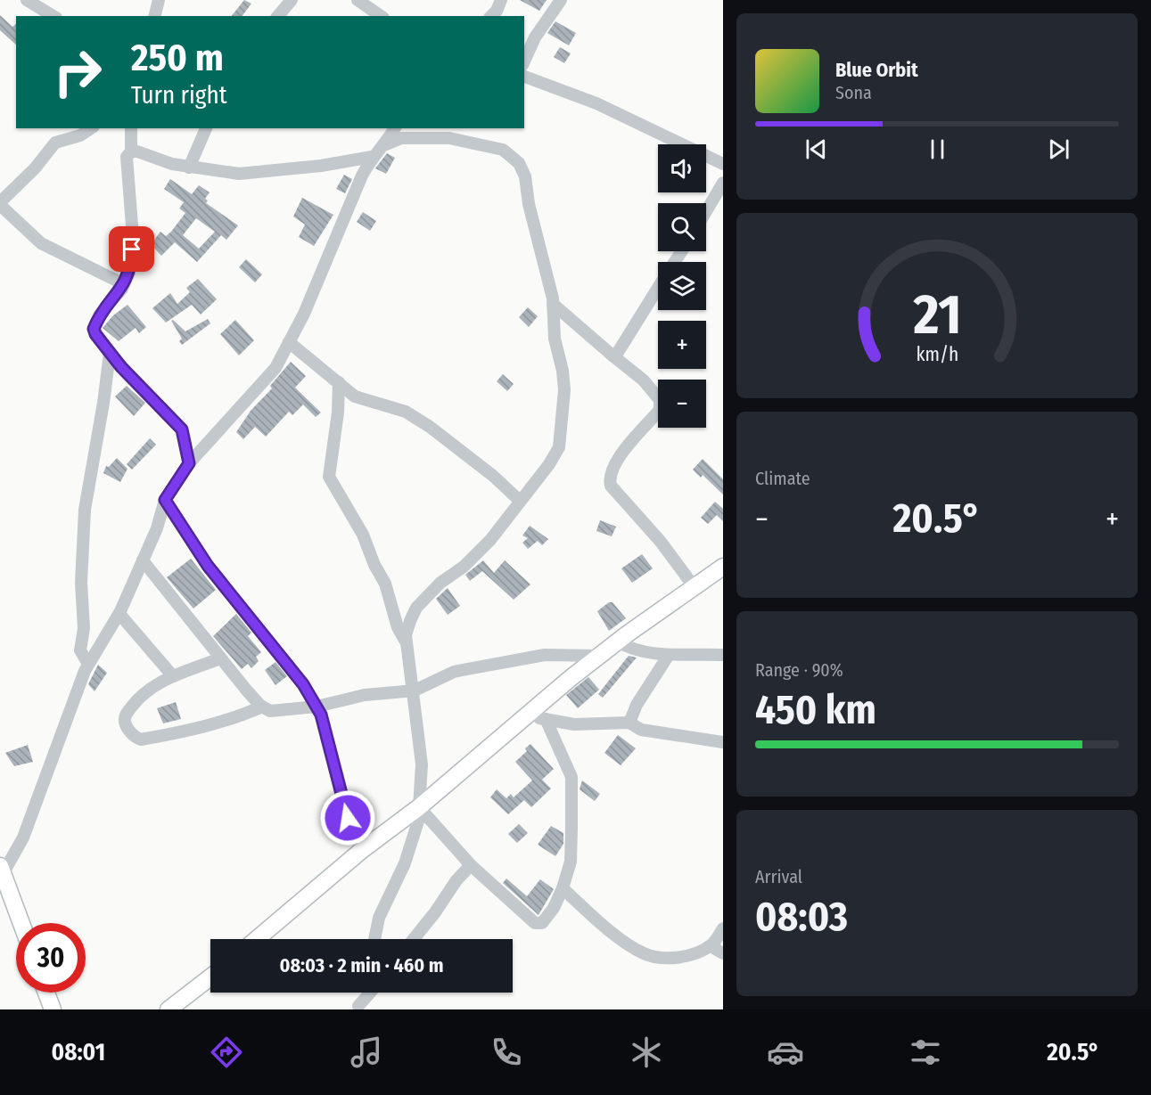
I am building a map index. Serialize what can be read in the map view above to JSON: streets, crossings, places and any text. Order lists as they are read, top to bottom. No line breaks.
{"page":{"turn":["250 m","Turn right"],"song":["Blue Orbit","Sona"],"map_buttons":["+","−"],"tile":["Climate",["Range · 90%","450 km"],["Arrival","08:03"]],"heat":["−","20.5°","+"],"limit":"30","trip":"08:03 · 2 min · 460 m","tabs":["08:01","20.5°"],"gauge":["21","km/h"]}}
